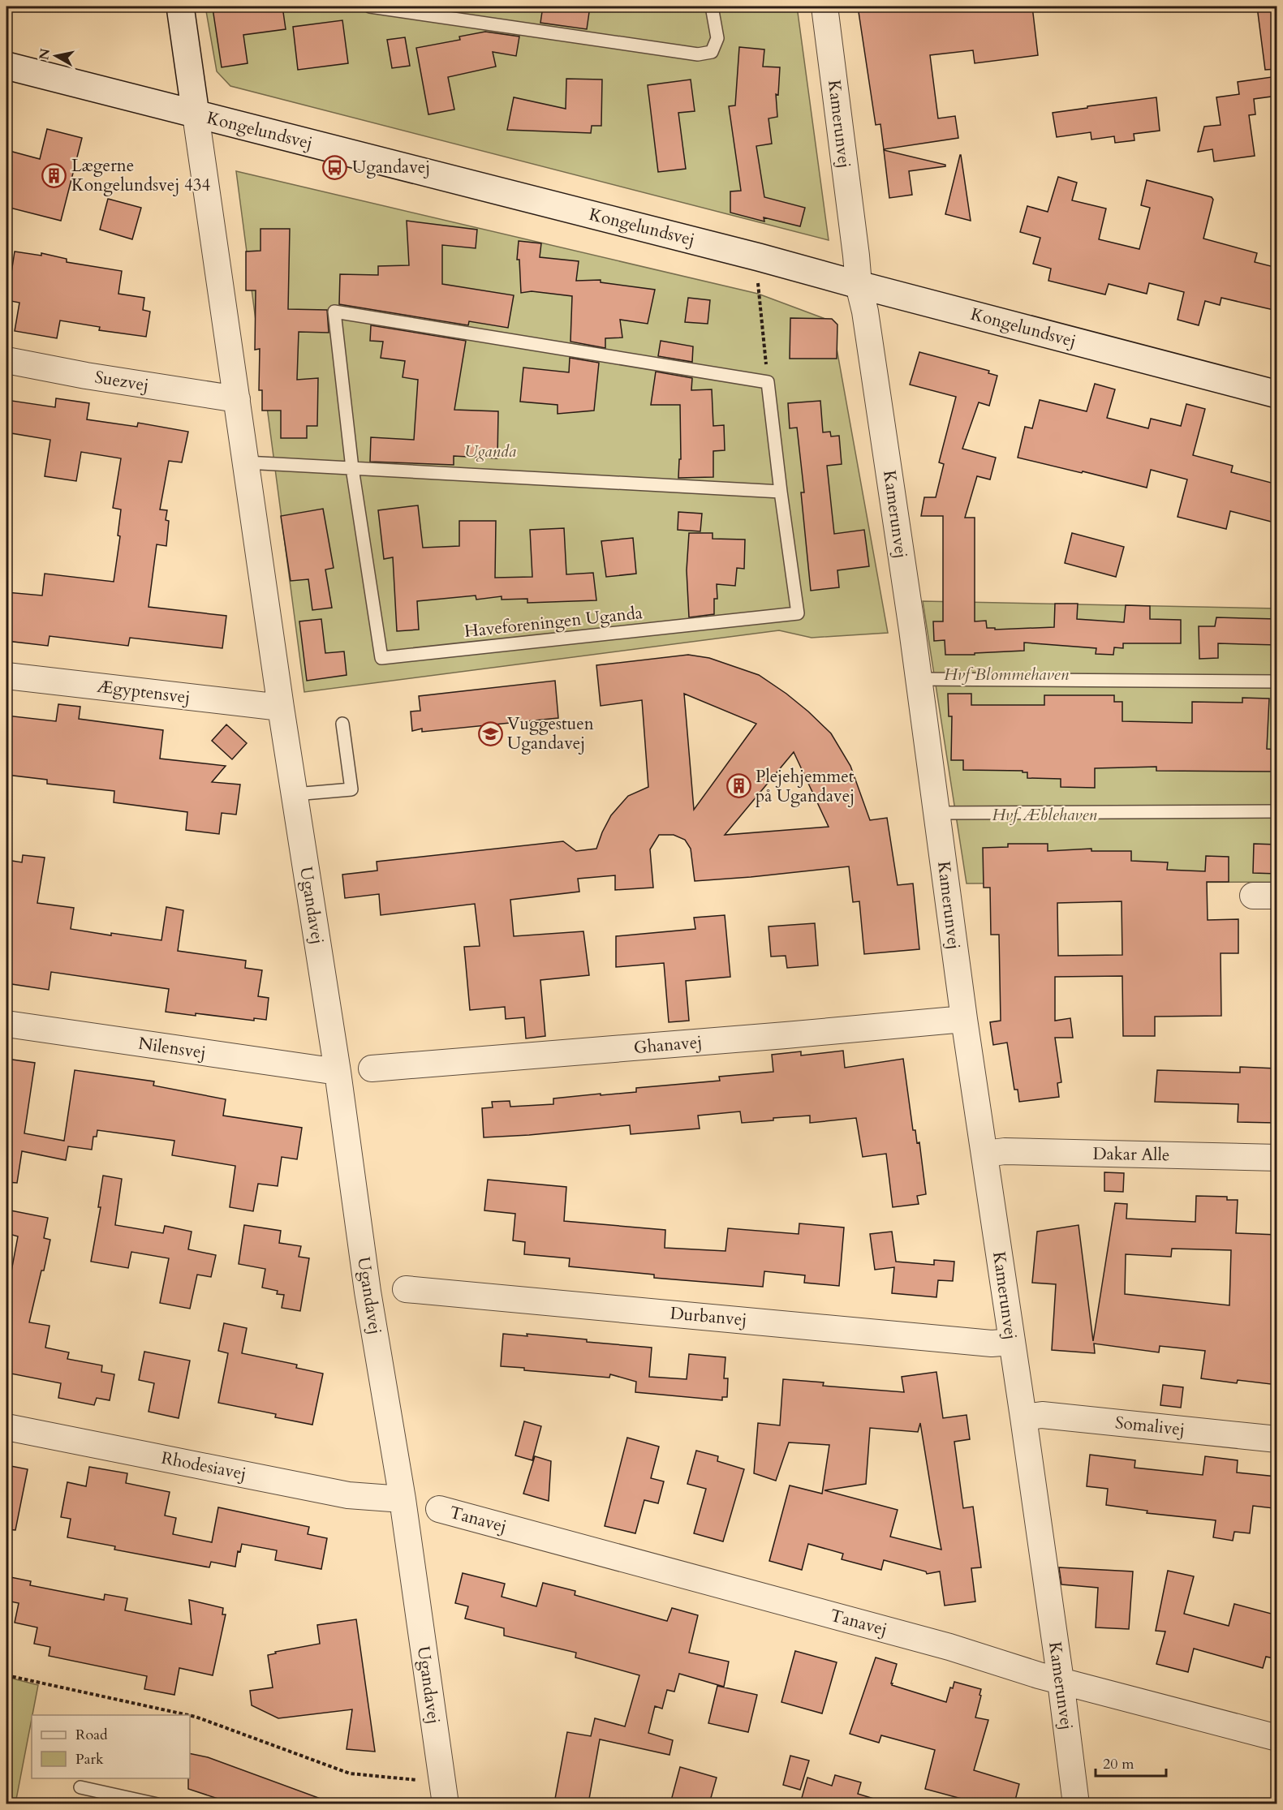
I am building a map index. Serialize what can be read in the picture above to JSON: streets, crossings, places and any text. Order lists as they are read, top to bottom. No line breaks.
{"streets":{"street":["Kamerunvej","Kongelundsvej","Suezvej","Ægyptensvej","Ugandavej","Ghanavej","Nilensvej","Dakar Alle","Durbanvej","Somalivej","Rhodesiavej","Tanavej"],"lane":["Haveforeningen Uganda"]},"crossings":[["Kamerunvej","Kongelundsvej"],["Kamerunvej","Ghanavej"],["Kamerunvej","Dakar Alle"],["Kamerunvej","Durbanvej"],["Kamerunvej","Somalivej"],["Kamerunvej","Tanavej"],["Kongelundsvej","Ugandavej"],["Suezvej","Ugandavej"],["Ægyptensvej","Ugandavej"],["Ugandavej","Nilensvej"],["Ugandavej","Rhodesiavej"]],"parks":["Uganda","Hvf Blommehaven","Hvf Æblehaven"],"places":{"bus stop":["Ugandavej"],"building":["Lægerne Kongelundsvej 434","Plejehjemmet på Ugandavej"],"school or university":["Vuggestuen Ugandavej"]},"legend":["Road","Park"],"scale_bar":"20 m","north":"left"}
